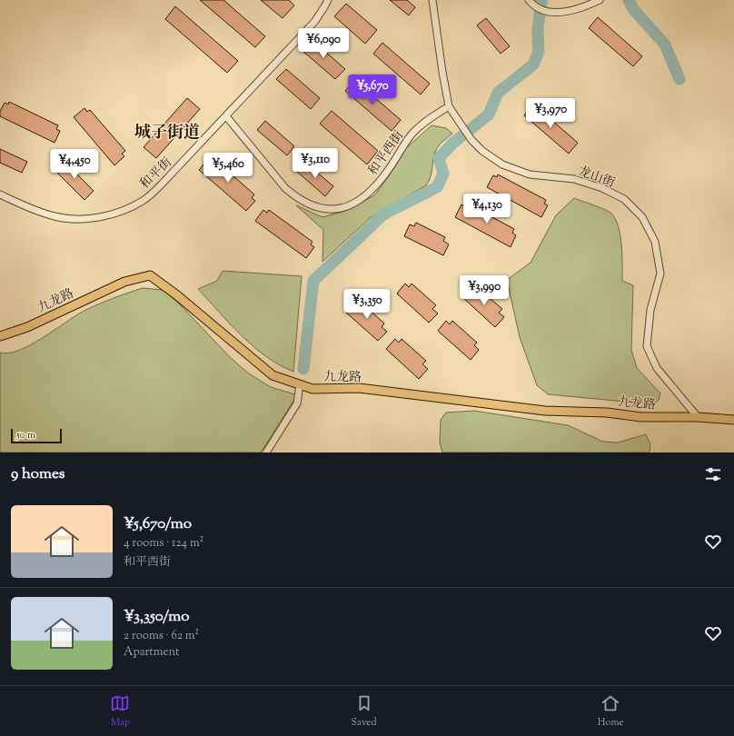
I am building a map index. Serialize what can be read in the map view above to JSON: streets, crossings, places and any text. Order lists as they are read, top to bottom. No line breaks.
{"streets":{"main road":["九龙路"],"street":["和平西街","和平街","龙山街"]},"crossings":[["和平西街","和平街"],["和平西街","龙山街"],["龙山街","九龙路"]],"districts":["城子街道"],"scale_bar":"50 m","page":{"price":["¥6,090","¥5,670","¥3,970","¥3,110","¥4,450","¥5,460","¥4,130","¥3,990","¥3,350"],"scale":"50 m","heading":"9 homes","list":[{"name":"¥5,670/mo","note":"4 rooms · 124 m² · 和平西街"},{"name":"¥3,350/mo","note":"2 rooms · 62 m² · Apartment"}],"tabs":["Map","Saved","Home"]}}
